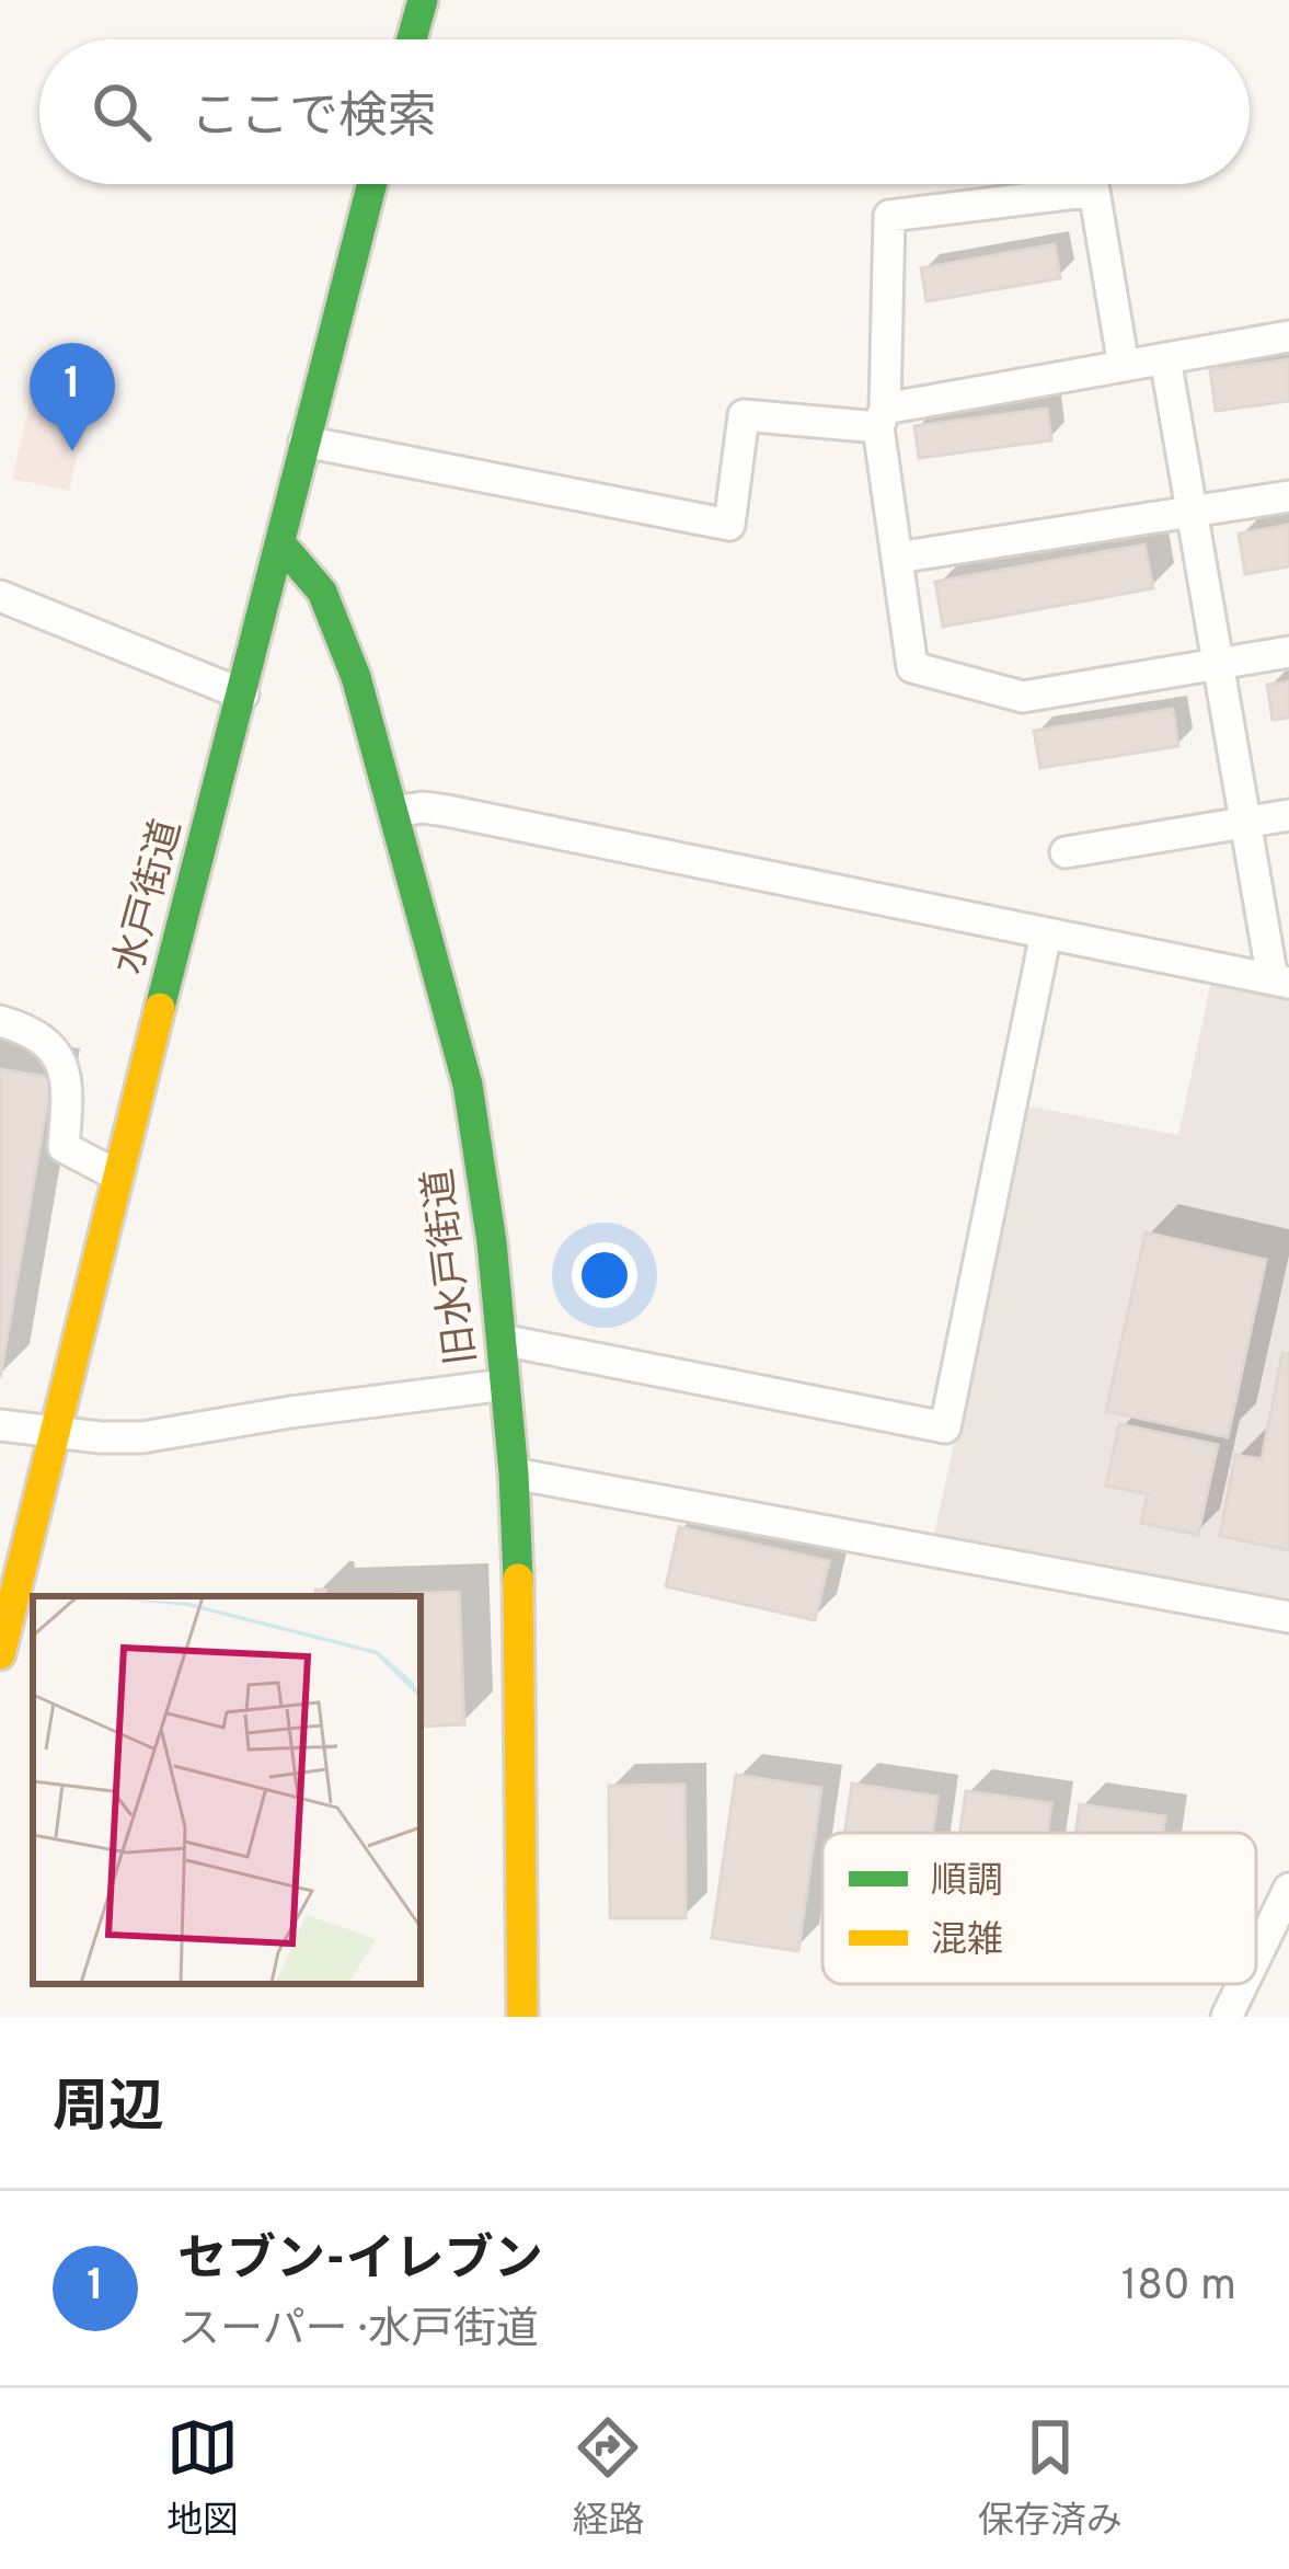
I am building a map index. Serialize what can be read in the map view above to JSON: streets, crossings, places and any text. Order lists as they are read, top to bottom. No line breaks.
{"streets":{"main road":["水戸街道","旧水戸街道"]},"crossings":[["水戸街道","旧水戸街道"]],"legend":["順調","混雑"],"page":{"search":"ここで検索","pins":"1","heading":"周辺","list":[{"mark":"1","name":"セブン-イレブン","note":"スーパー · 水戸街道","value":"180 m"}],"nav":["地図","経路","保存済み"]}}
